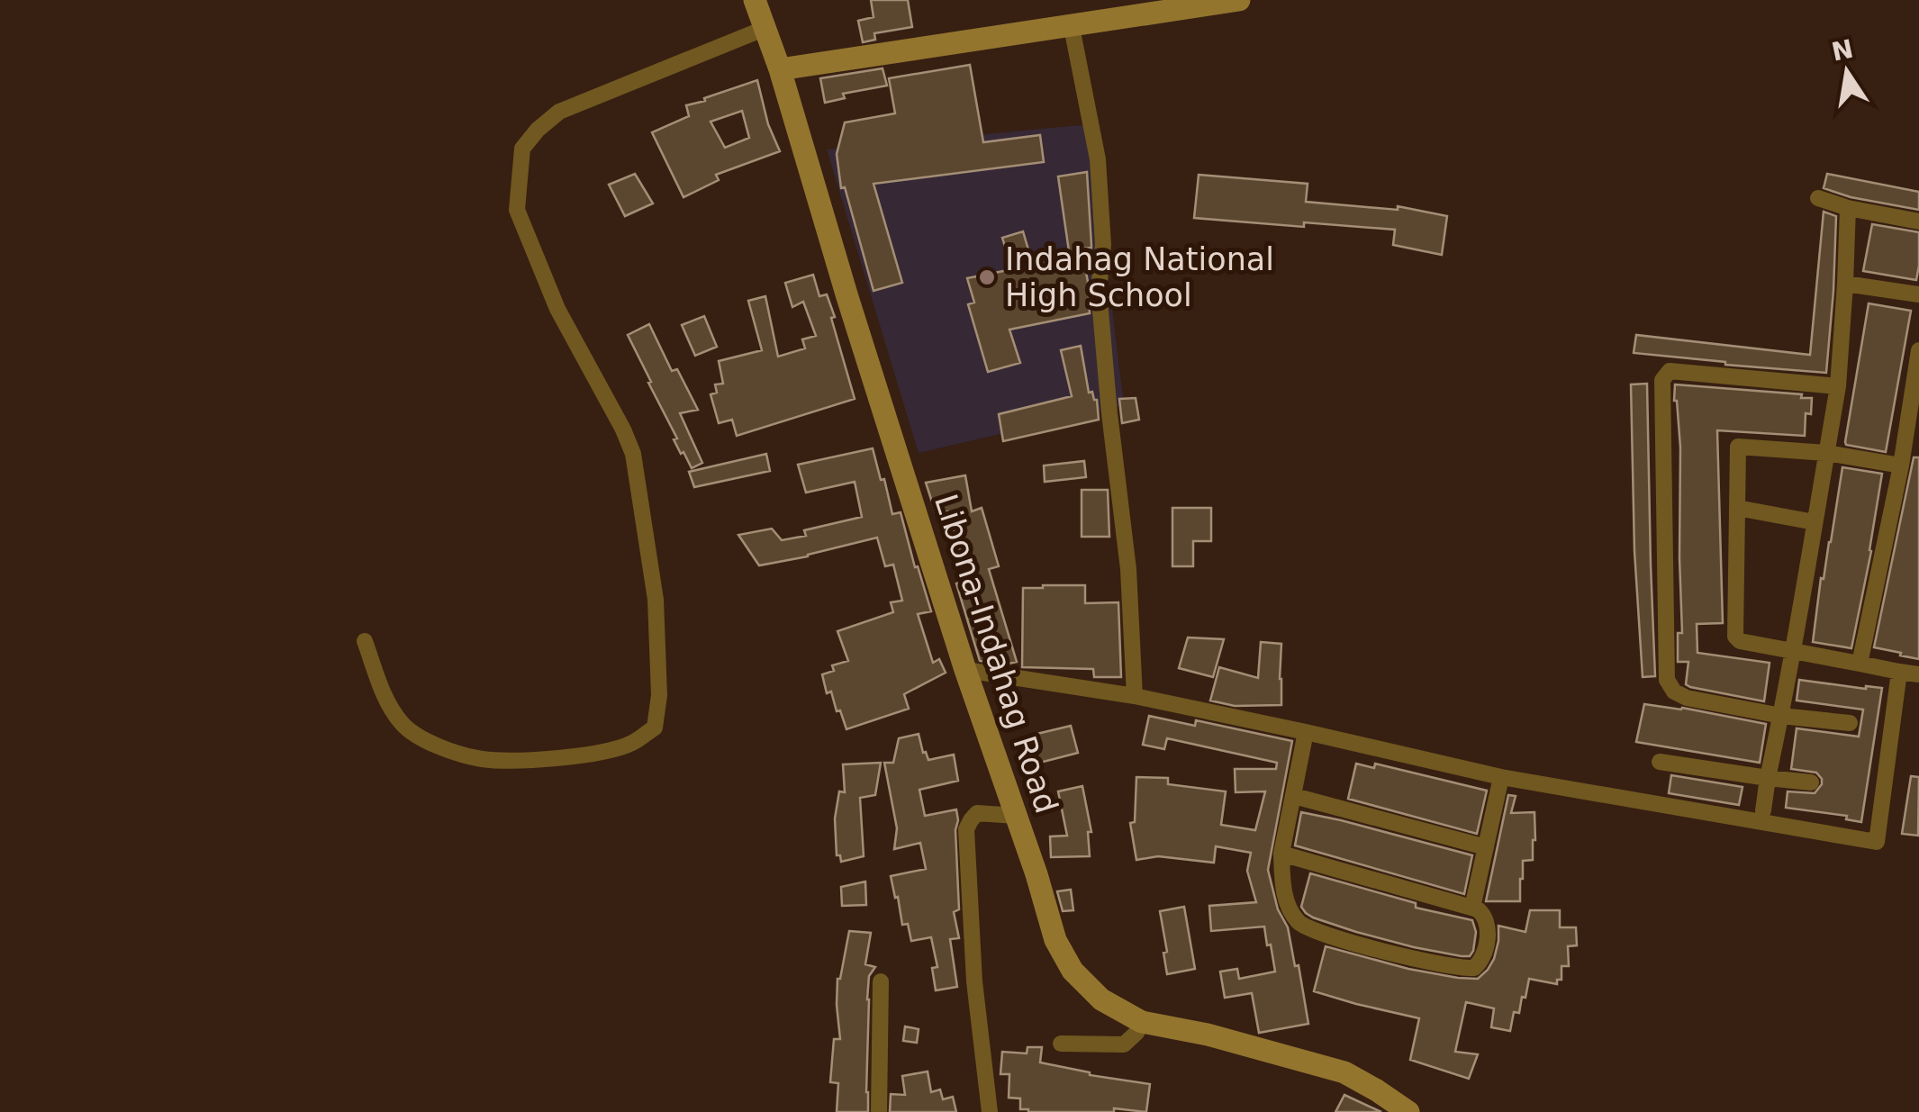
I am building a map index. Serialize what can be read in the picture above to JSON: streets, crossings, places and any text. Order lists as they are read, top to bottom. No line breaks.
{"streets":{"main road":["Libona-Indahag Road"]},"places":["Indahag National High School"],"north":"top"}
